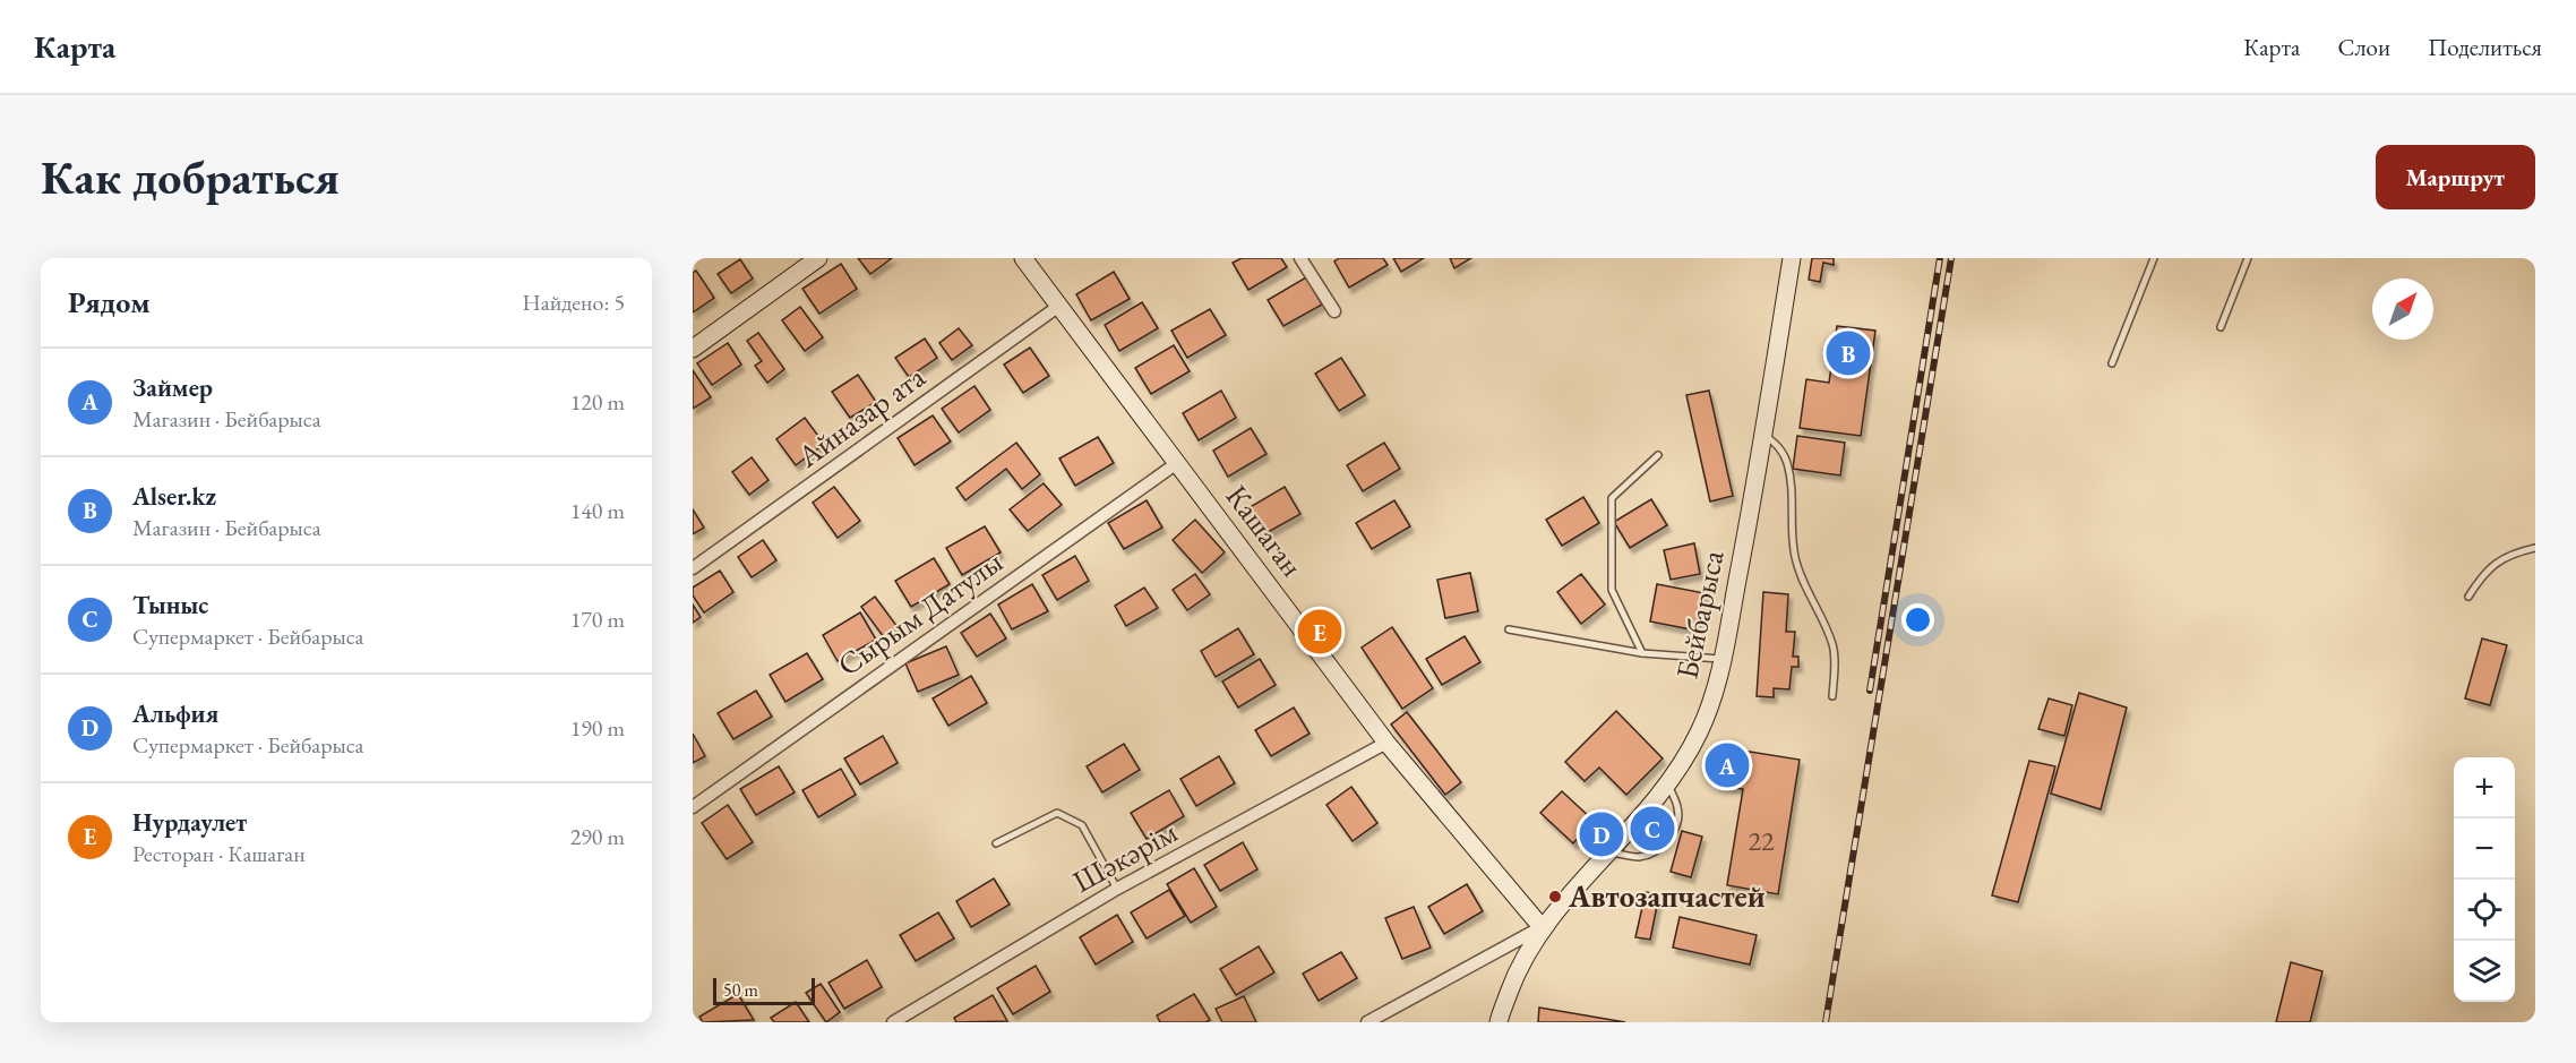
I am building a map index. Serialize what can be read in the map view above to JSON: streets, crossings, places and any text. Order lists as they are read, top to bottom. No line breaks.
{"streets":{"street":["Айназар ата","Кашаган","Сырым Датулы","Бейбарыса","Шәкәрім"]},"crossings":[["Айназар ата","Кашаган"],["Кашаган","Сырым Датулы"],["Кашаган","Бейбарыса"],["Кашаган","Шәкәрім"]],"places":["Автозапчастей"],"house_numbers":["22"],"scale_bar":"50 m","north":"top right","page":{"header":"Карта","nav":["Карта","Слои","Поделиться"],"buttons":"Маршрут","title":"Как добраться","heading":["Рядом","Найдено: 5"],"pins":["B","E","A","C","D"],"list":[{"mark":"A","name":"Займер","note":"Магазин · Бейбарыса","value":"120 m"},{"mark":"B","name":"Alser.kz","note":"Магазин · Бейбарыса","value":"140 m"},{"mark":"C","name":"Тыныс","note":"Супермаркет · Бейбарыса","value":"170 m"},{"mark":"D","name":"Альфия","note":"Супермаркет · Бейбарыса","value":"190 m"},{"mark":"E","name":"Нурдаулет","note":"Ресторан · Кашаган","value":"290 m"}],"map_buttons":["+","−"],"scale":"50 m"}}
